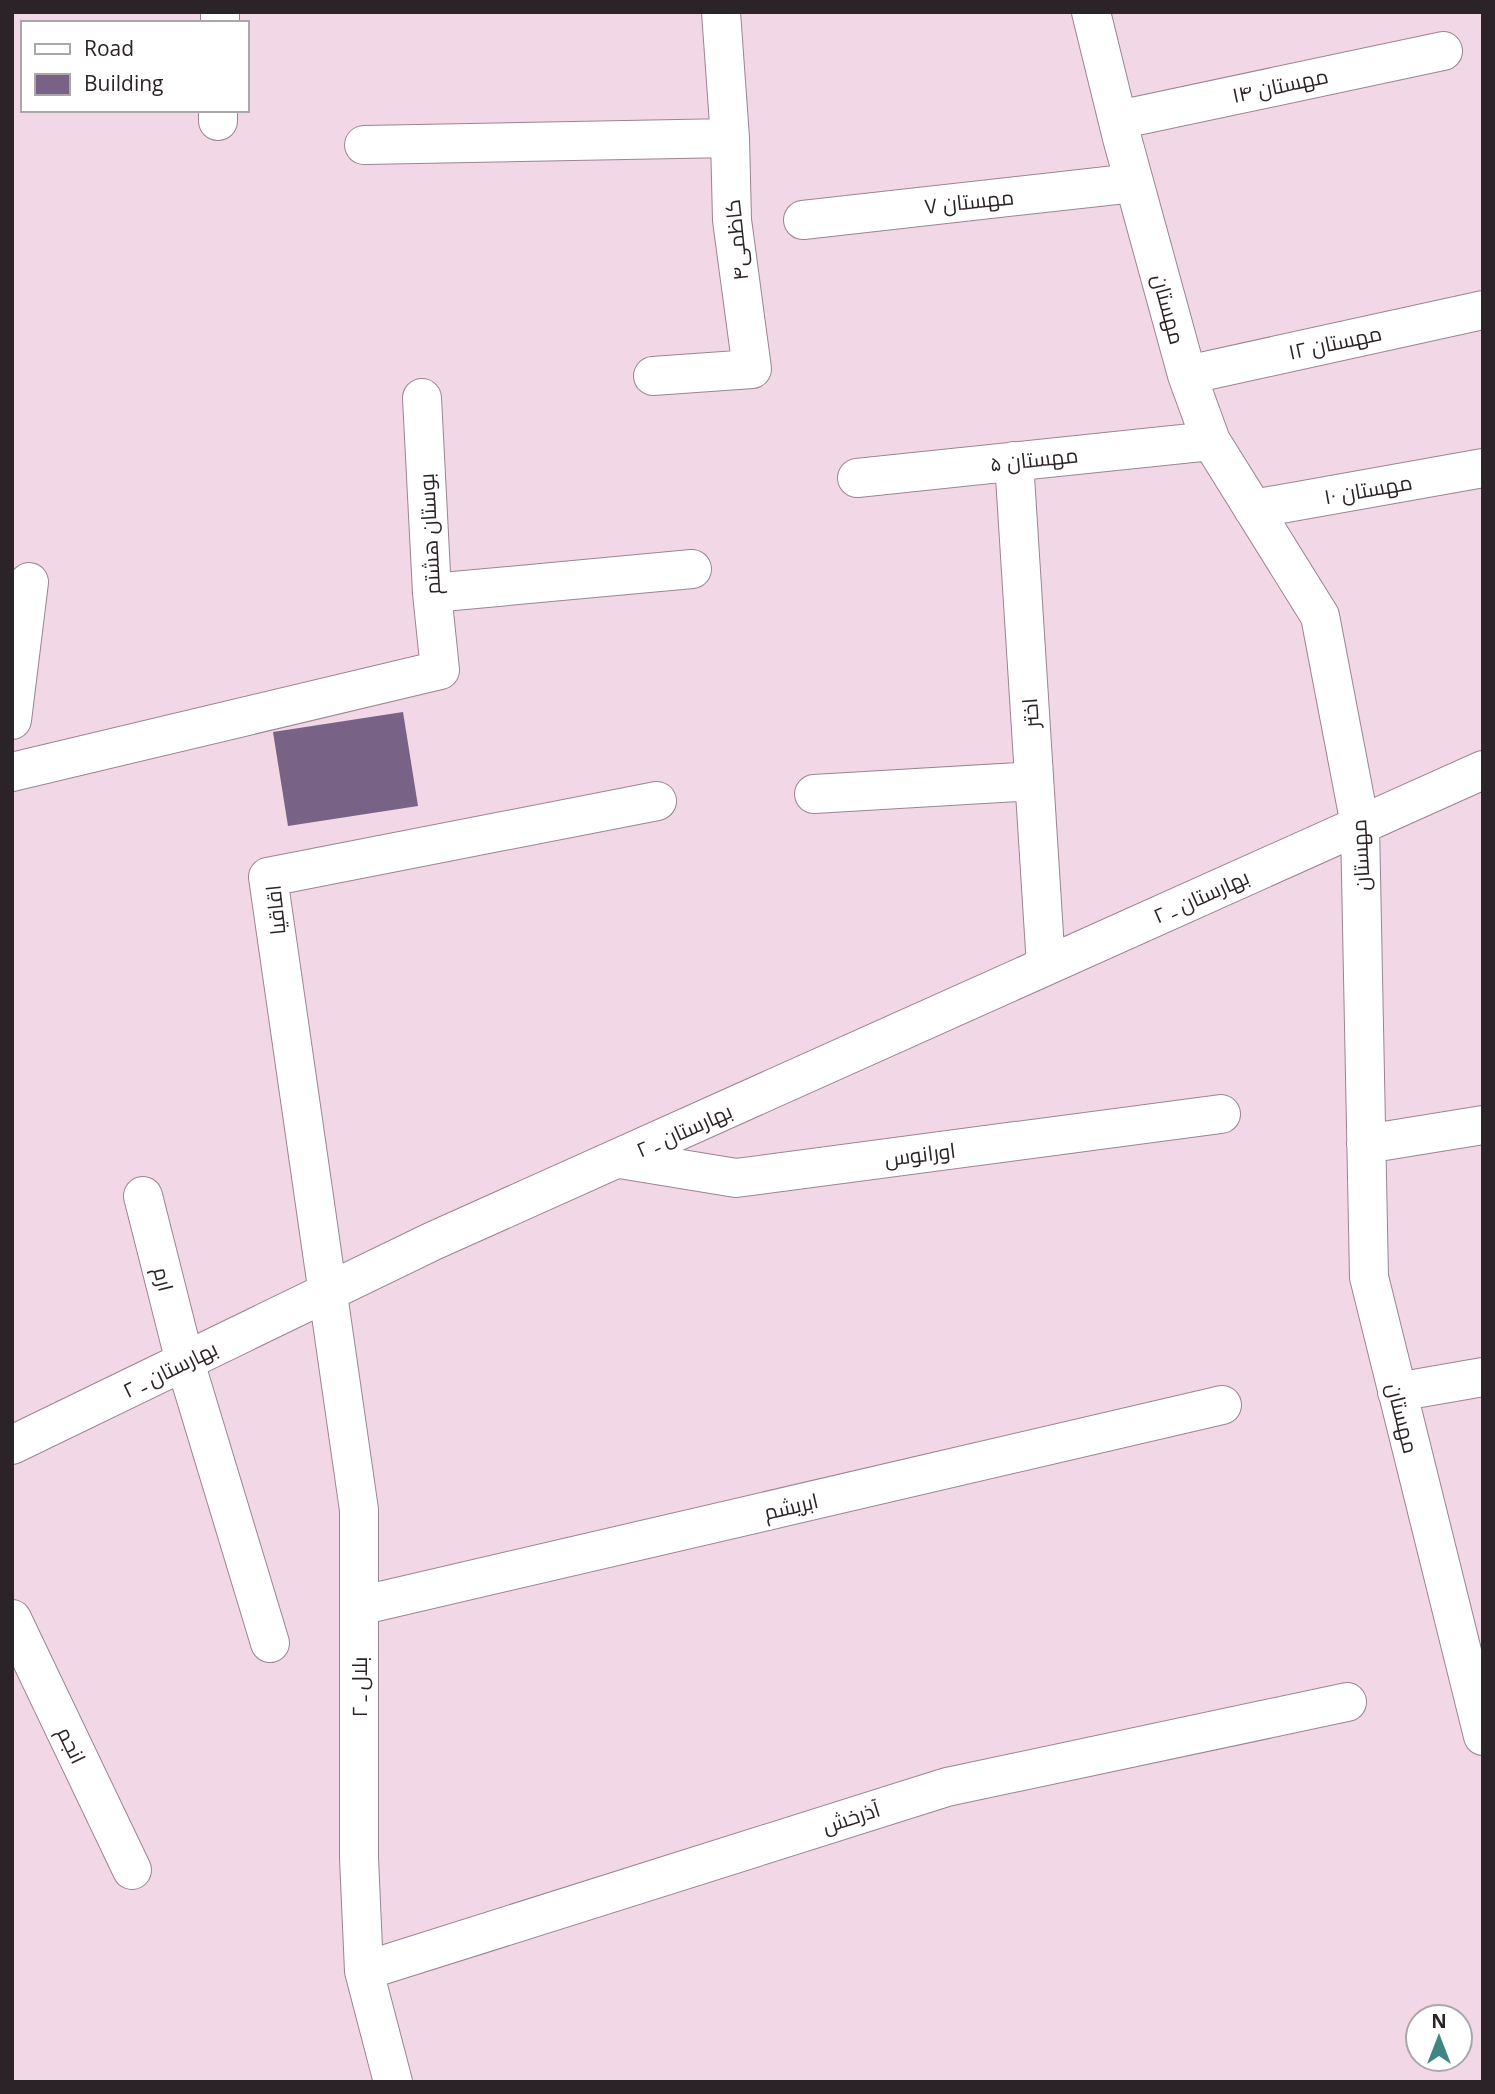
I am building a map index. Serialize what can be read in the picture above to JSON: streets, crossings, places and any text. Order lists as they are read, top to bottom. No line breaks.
{"streets":{"street":["مهستان ۱۴","مهستان ۷","کاظمی۴","مهستان","مهستان ۱۲","مهستان ۵","مهستان ۱۰","بوستان هشتم","اختر","بهارستان ـ ۲","اقاقیا","اورانوس","ارم","ابریشم","بلال ـ ۲","انجم","آذرخش"]},"crossings":[["مهستان ۱۴","مهستان"],["مهستان ۷","مهستان"],["مهستان","مهستان ۱۲"],["مهستان","مهستان ۵"],["مهستان","مهستان ۱۰"],["مهستان","بهارستان ـ ۲"],["مهستان ۵","اختر"],["اختر","بهارستان ـ ۲"],["بهارستان ـ ۲","اقاقیا"],["بهارستان ـ ۲","اورانوس"],["بهارستان ـ ۲","ارم"],["بهارستان ـ ۲","بلال ـ ۲"],["اقاقیا","بلال ـ ۲"],["ابریشم","بلال ـ ۲"],["بلال ـ ۲","آذرخش"]],"legend":["Road","Building"],"north":"top"}
